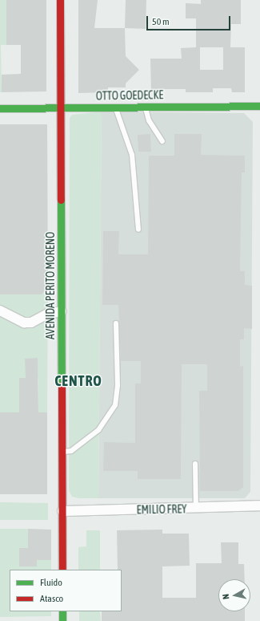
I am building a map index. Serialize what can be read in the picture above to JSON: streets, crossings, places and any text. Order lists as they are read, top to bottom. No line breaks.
{"streets":{"main road":["OTTO GOEDECKE","AVENIDA PERITO MORENO"],"street":["EMILIO FREY"]},"crossings":[["OTTO GOEDECKE","AVENIDA PERITO MORENO"],["AVENIDA PERITO MORENO","EMILIO FREY"]],"districts":["CENTRO"],"legend":["Fluido","Atasco"],"scale_bar":"50 m","north":"left"}
